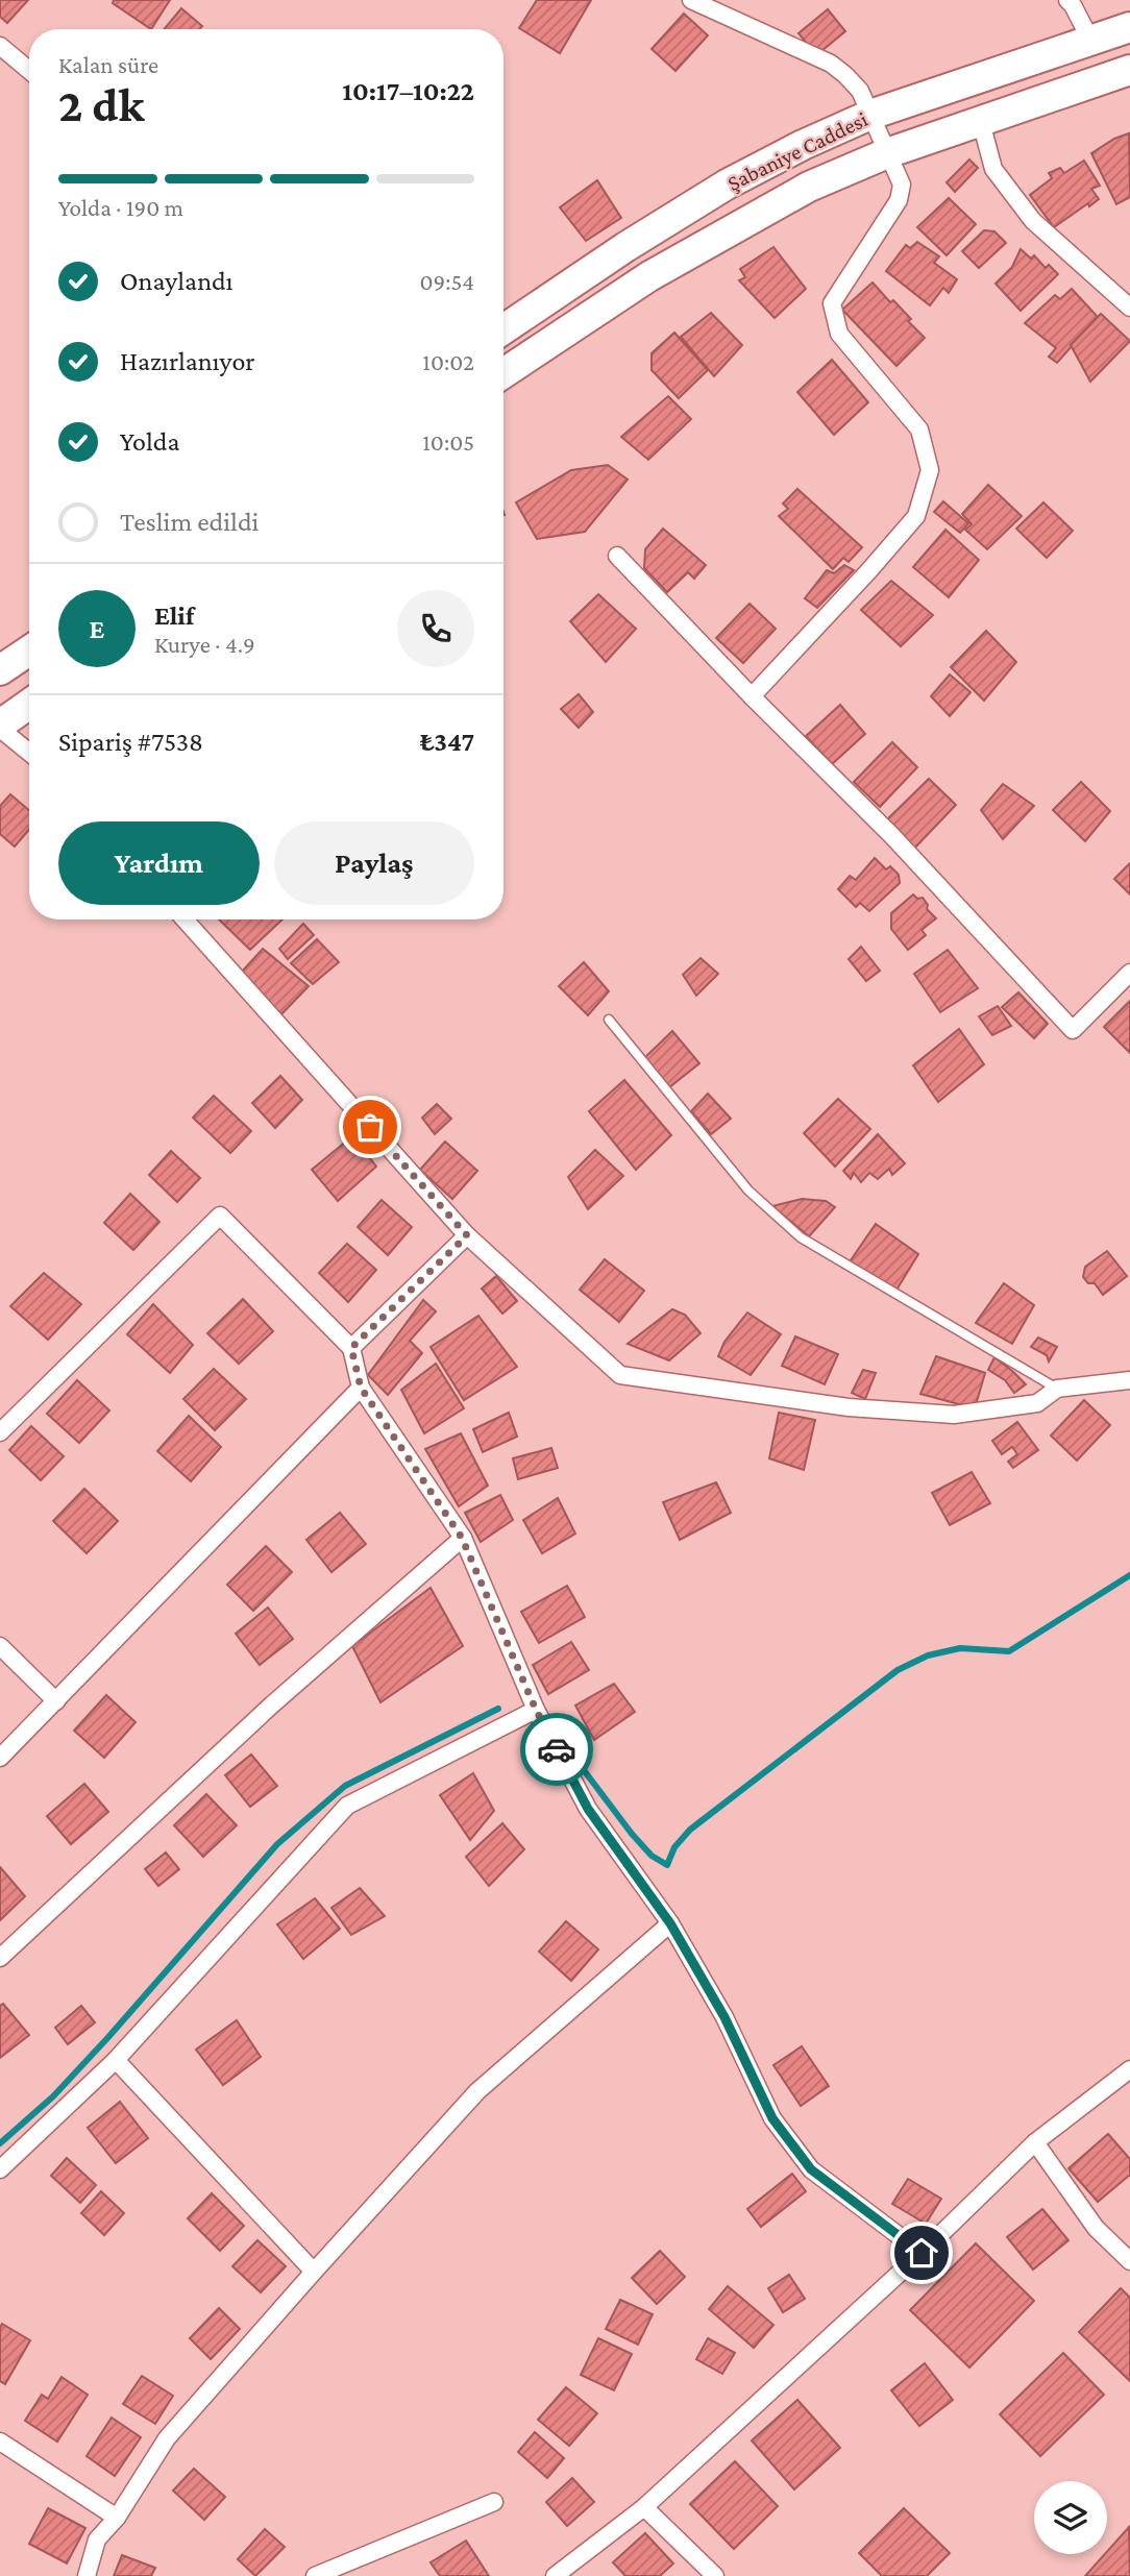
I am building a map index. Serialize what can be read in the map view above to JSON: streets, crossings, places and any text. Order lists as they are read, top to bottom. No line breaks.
{"streets":{"highway":["Şabaniye Caddesi"]},"page":{"heading":["2 dk","Kalan süre","10:17–10:22"],"panel":["Elif","Kurye · 4.9","Sipariş #7538","₺347"],"bar":"Yolda · 190 m","list":[["Onaylandı","09:54"],["Hazırlanıyor","10:02"],["Yolda","10:05"],"Teslim edildi"],"round":"E","buttons":["Yardım","Paylaş"]}}
